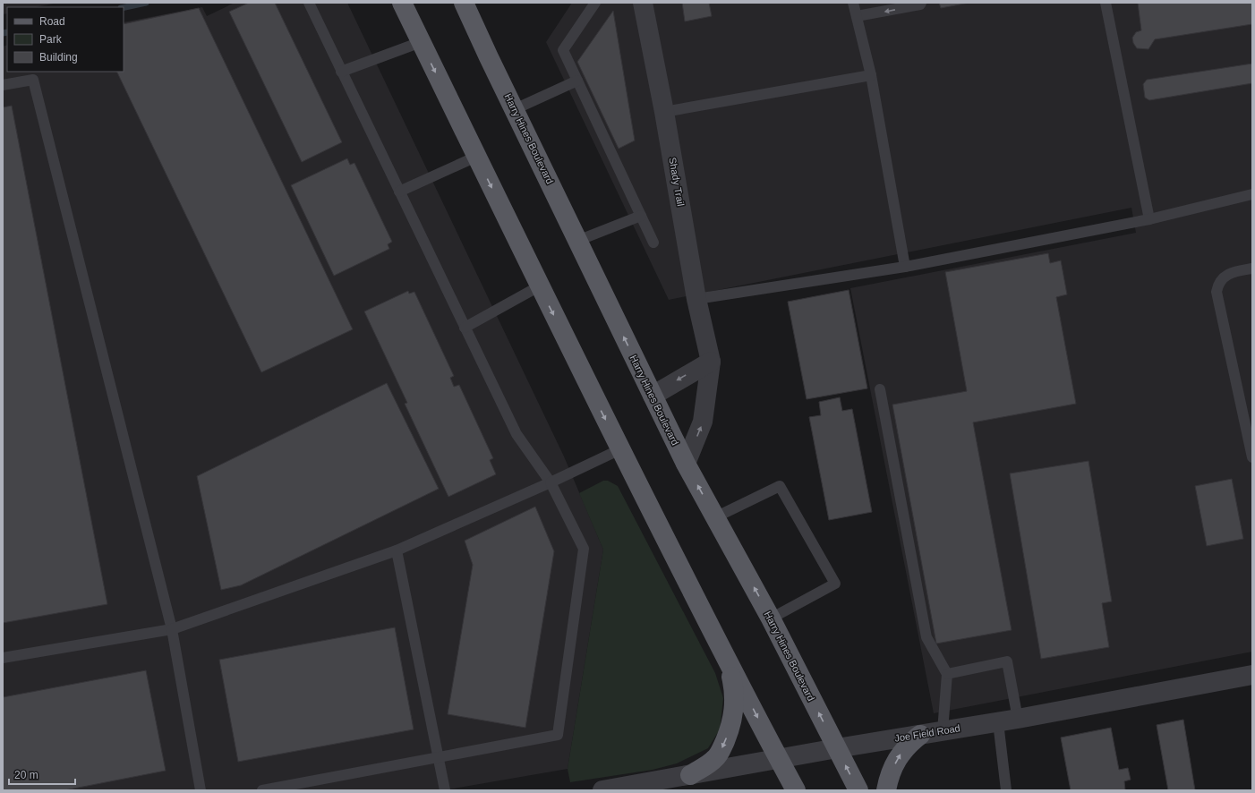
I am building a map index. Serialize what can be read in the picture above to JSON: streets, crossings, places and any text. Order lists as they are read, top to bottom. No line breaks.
{"streets":{"main road":["Harry Hines Boulevard"],"street":["Shady Trail","Joe Field Road"]},"crossings":[["Harry Hines Boulevard","Shady Trail"],["Harry Hines Boulevard","Joe Field Road"]],"legend":["Road","Park","Building"],"scale_bar":"20 m"}
